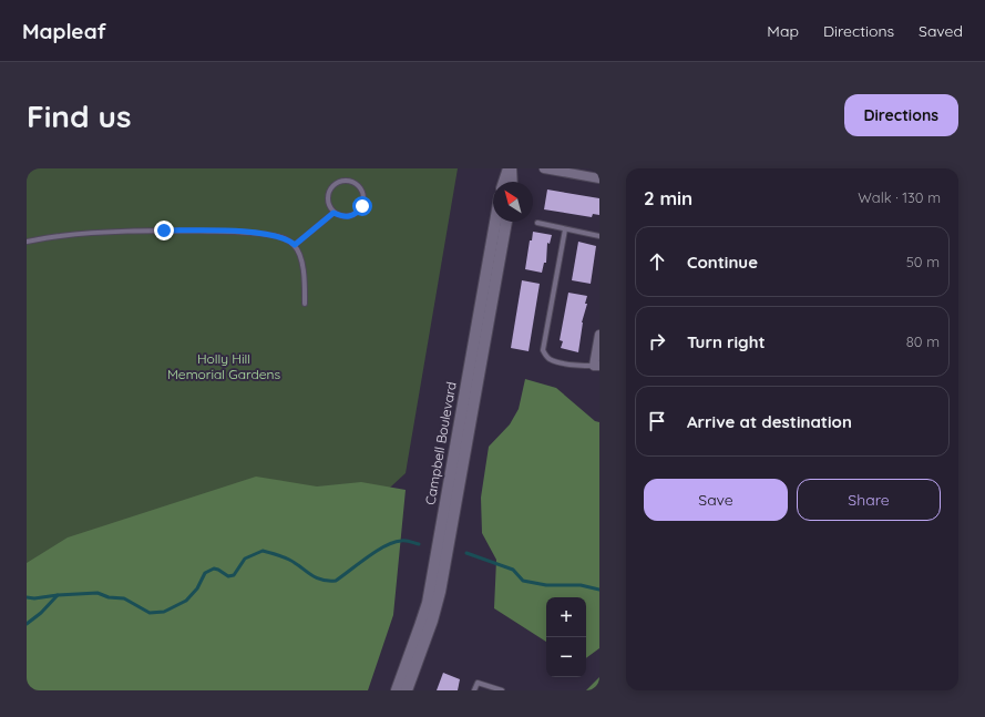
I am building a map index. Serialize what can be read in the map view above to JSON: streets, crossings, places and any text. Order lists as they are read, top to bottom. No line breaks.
{"streets":{"street":["Campbell Boulevard"]},"parks":["Holly Hill Memorial Gardens"],"north":"top left","page":{"header":"Mapleaf","nav":["Map","Directions","Saved"],"buttons":["Directions",["Save","Share"]],"title":"Find us","heading":["2 min","Walk · 130 m"],"list":[["Continue","50 m"],["Turn right","80 m"],"Arrive at destination"],"map_buttons":["+","−"]}}
